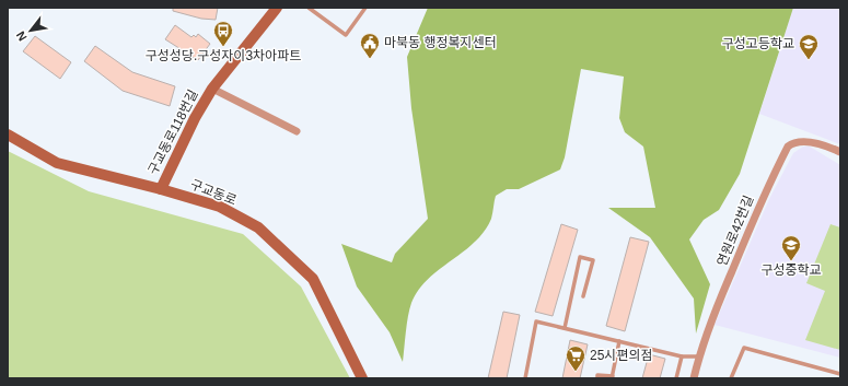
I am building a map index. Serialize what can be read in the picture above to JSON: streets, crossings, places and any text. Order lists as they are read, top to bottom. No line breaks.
{"streets":{"street":["구교동로118번길","구교동로","연원로42번길"]},"crossings":[["구교동로118번길","구교동로"]],"places":{"bus stop":["구성성당.구성자이3차아파트"],"public building":["마북동 행정복지센터"],"school or university":["구성고등학교","구성중학교"],"supermarket":["25시편의점"]},"north":"bottom left"}
